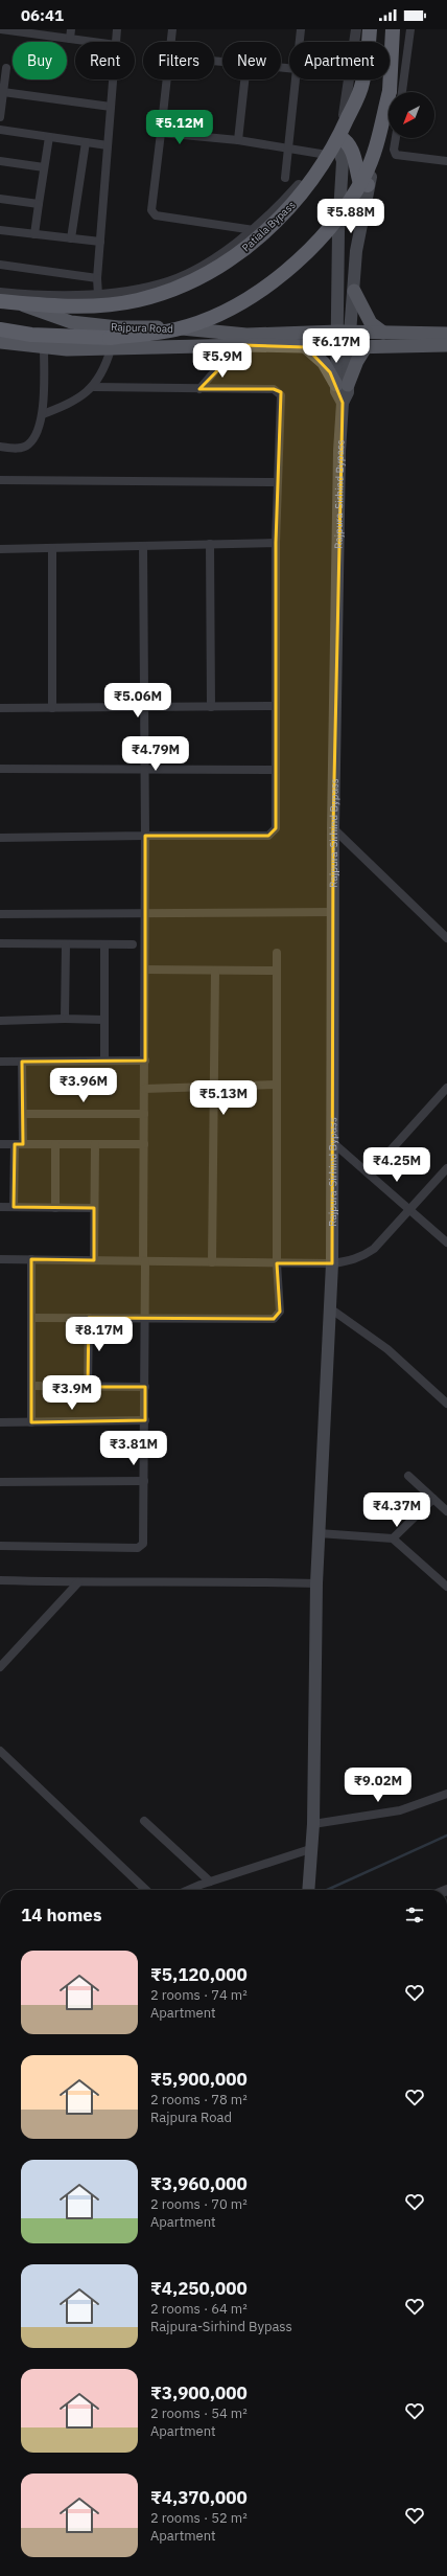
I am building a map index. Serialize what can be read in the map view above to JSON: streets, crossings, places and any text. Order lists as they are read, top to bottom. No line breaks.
{"streets":{"highway":["Patiala Bypass","Rajpura Road"],"main road":["Rajpura-Sirhind Bypass"]},"crossings":[["Patiala Bypass","Rajpura Road"],["Rajpura Road","Rajpura-Sirhind Bypass"]],"north":"bottom left","page":{"status":"06:41","chip":["Buy","Rent","Filters","New","Apartment"],"price":["₹5.12M","₹5.88M","₹6.17M","₹5.9M","₹5.06M","₹4.79M","₹3.96M","₹5.13M","₹4.25M","₹8.17M","₹3.9M","₹3.81M","₹4.37M","₹9.02M"],"heading":"14 homes","list":[{"name":"₹5,120,000","note":"2 rooms · 74 m² · Apartment"},{"name":"₹5,900,000","note":"2 rooms · 78 m² · Rajpura Road"},{"name":"₹3,960,000","note":"2 rooms · 70 m² · Apartment"},{"name":"₹4,250,000","note":"2 rooms · 64 m² · Rajpura-Sirhind Bypass"},{"name":"₹3,900,000","note":"2 rooms · 54 m² · Apartment"},{"name":"₹4,370,000","note":"2 rooms · 52 m² · Apartment"}]}}
